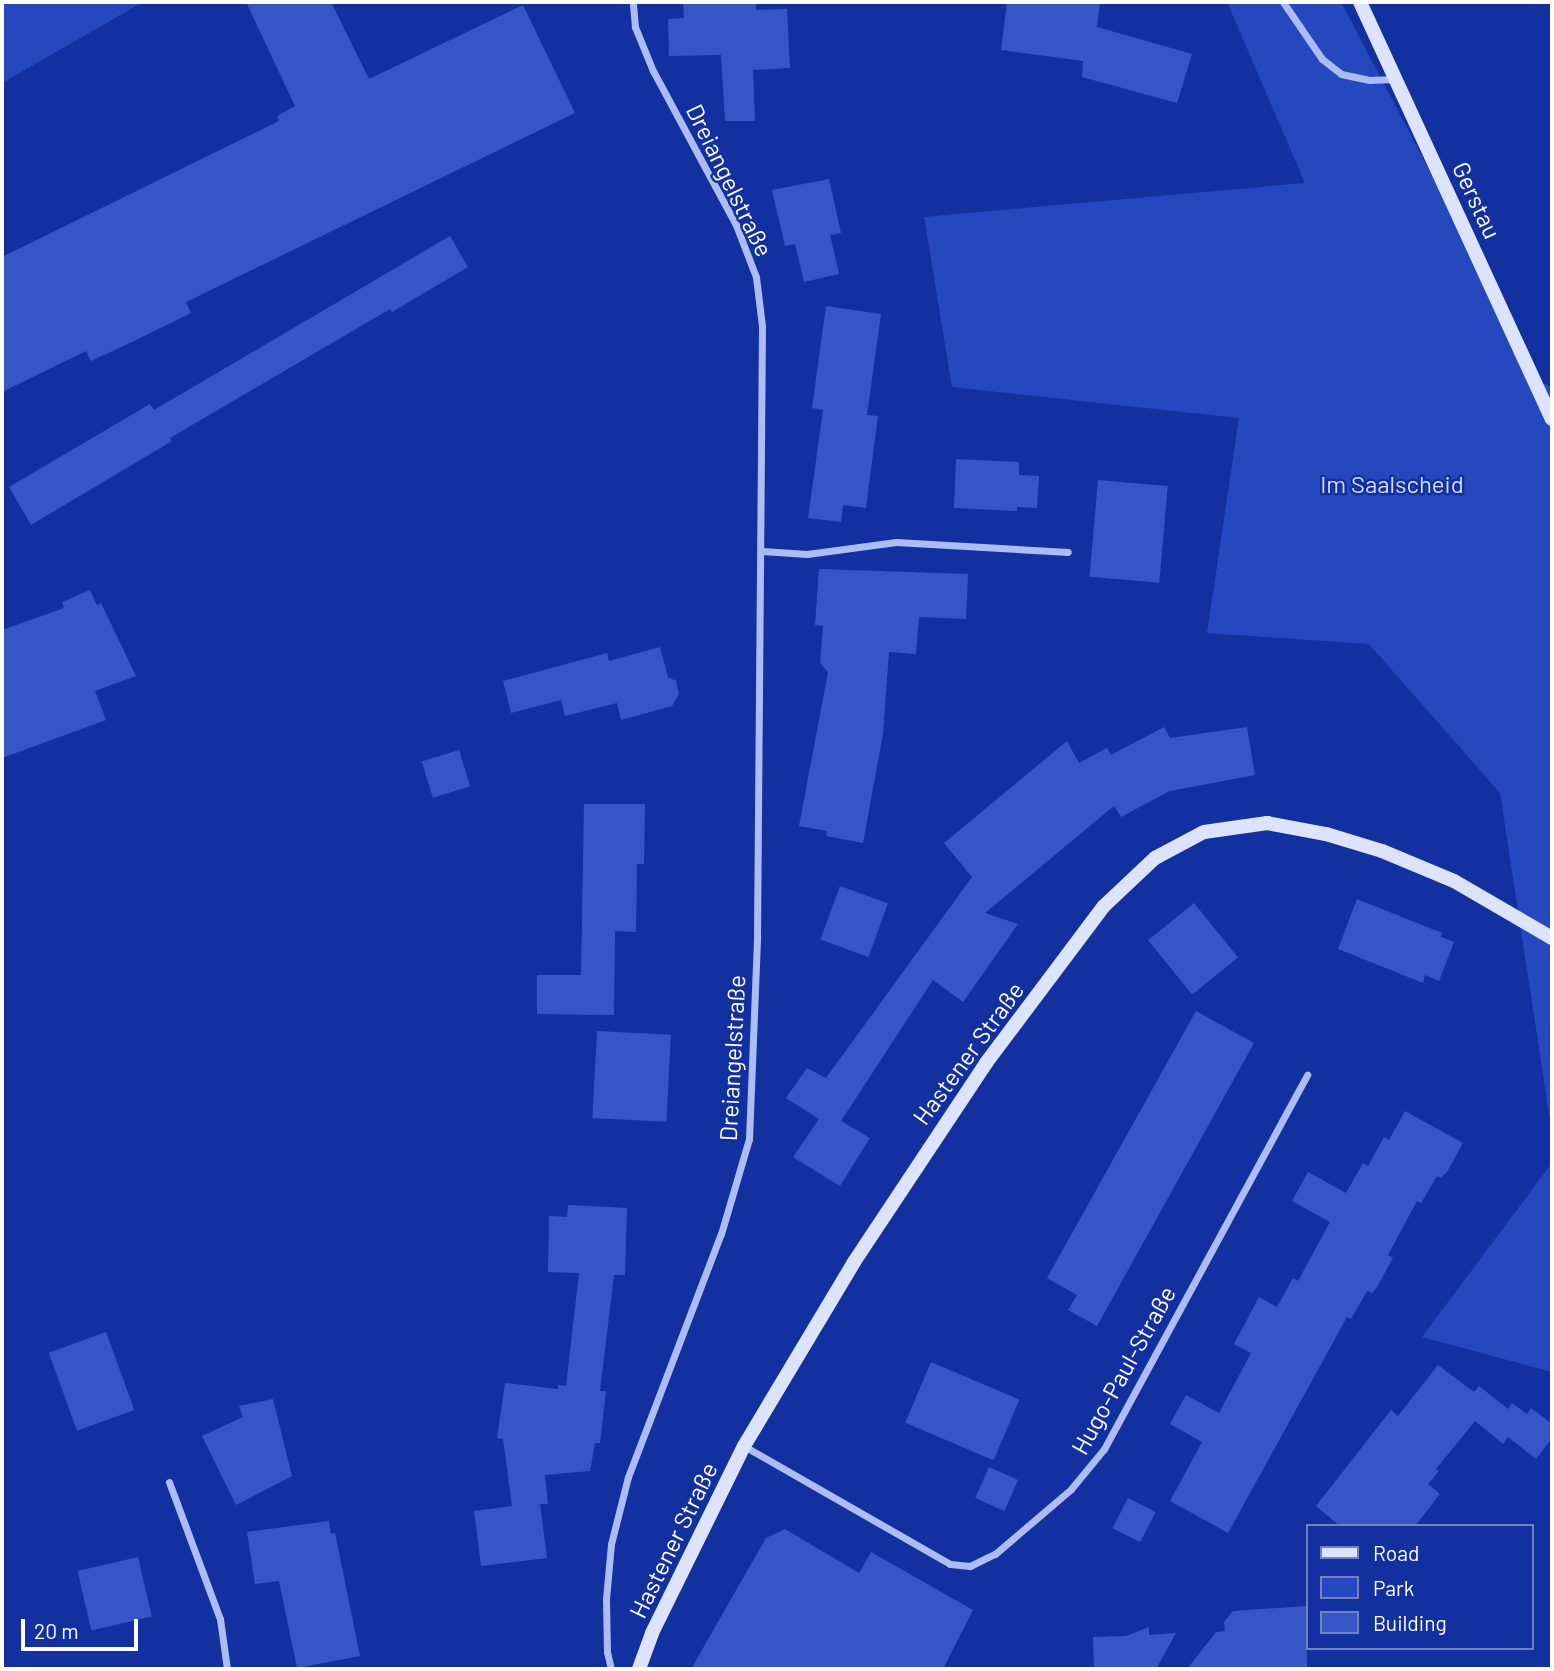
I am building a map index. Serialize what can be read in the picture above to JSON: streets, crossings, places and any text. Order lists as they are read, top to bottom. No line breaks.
{"streets":{"main road":["Gerstau","Hastener Straße"],"street":["Dreiangelstraße","Hugo-Paul-Straße"]},"crossings":[["Hastener Straße","Hugo-Paul-Straße"]],"parks":["Im Saalscheid"],"legend":["Road","Park","Building"],"scale_bar":"20 m"}
